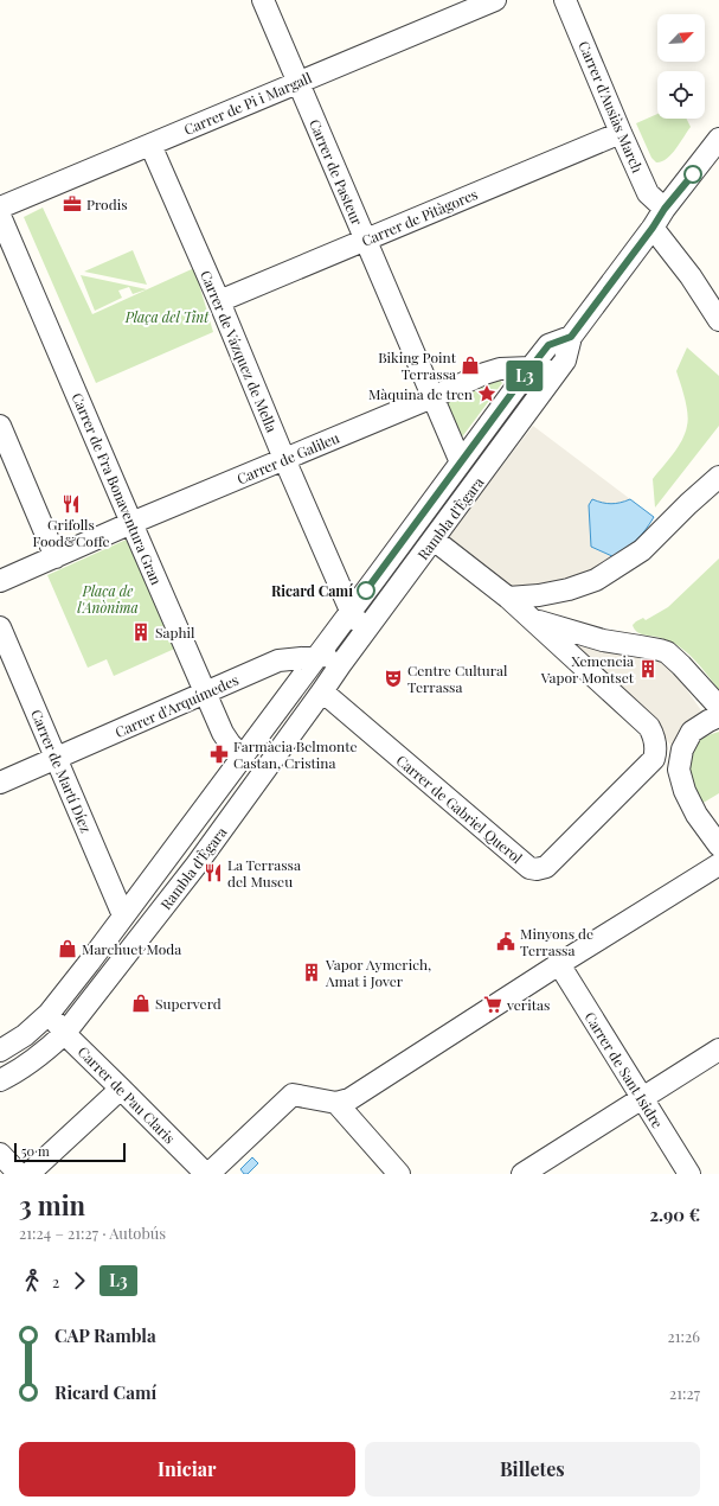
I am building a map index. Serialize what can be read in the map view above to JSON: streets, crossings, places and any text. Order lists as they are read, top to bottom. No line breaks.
{"streets":{"street":["Carrer de Pi i Margall","Carrer d'Ausiàs March","Carrer de Pasteur","Carrer de Pitàgores","Carrer de Vázquez de Mella","Carrer de Galileu","Carrer de Fra Bonaventura Gran","Rambla d'Ègara","Carrer d'Arquímedes","Carrer de Martí Díez","Carrer de Gabriel Querol","Carrer de Sant Isidre","Carrer de Pau Claris"]},"crossings":[["Carrer de Pi i Margall","Carrer de Pasteur"],["Carrer de Pi i Margall","Carrer de Vázquez de Mella"],["Carrer d'Ausiàs March","Carrer de Pitàgores"],["Carrer d'Ausiàs March","Rambla d'Ègara"],["Carrer de Pasteur","Carrer de Pitàgores"],["Carrer de Pasteur","Carrer de Galileu"],["Carrer de Pasteur","Rambla d'Ègara"],["Carrer de Pitàgores","Carrer de Vázquez de Mella"],["Carrer de Vázquez de Mella","Carrer de Galileu"],["Carrer de Vázquez de Mella","Rambla d'Ègara"],["Carrer de Galileu","Carrer de Fra Bonaventura Gran"],["Carrer de Galileu","Rambla d'Ègara"],["Carrer de Fra Bonaventura Gran","Rambla d'Ègara"],["Carrer de Fra Bonaventura Gran","Carrer d'Arquímedes"],["Rambla d'Ègara","Carrer d'Arquímedes"],["Rambla d'Ègara","Carrer de Martí Díez"],["Rambla d'Ègara","Carrer de Gabriel Querol"],["Rambla d'Ègara","Carrer de Pau Claris"],["Carrer d'Arquímedes","Carrer de Martí Díez"]],"parks":["Plaça del Tint","Plaça de l'Anònima"],"places":{"office":["Prodis"],"shop":["Biking Point Terrassa","Marchuet Moda","Superverd"],"place":["Màquina de tren"],"restaurant":["Grifolls Food&Coffe","La Terrassa del Museu"],"other":["Ricard Camí"],"building":["Saphil","Xemeneia Vapor Montset","Vapor Aymerich, Amat i Jover"],"theatre":["Centre Cultural Terrassa"],"pharmacy":["Farmàcia Belmonte Castan, Cristina"],"public building":["Minyons de Terrassa"],"supermarket":["veritas"]},"lines":["bus line L3"],"scale_bar":"50 m","north":"top right","page":{"on_map":"L3","scale":"50 m","heading":["3 min","21:24 – 21:27 · Autobús","2.90 €"],"legs":["2","L3"],"list":[{"name":"CAP Rambla","value":"21:26"},{"name":"Ricard Camí","value":"21:27"}],"buttons":["Iniciar","Billetes"]}}
